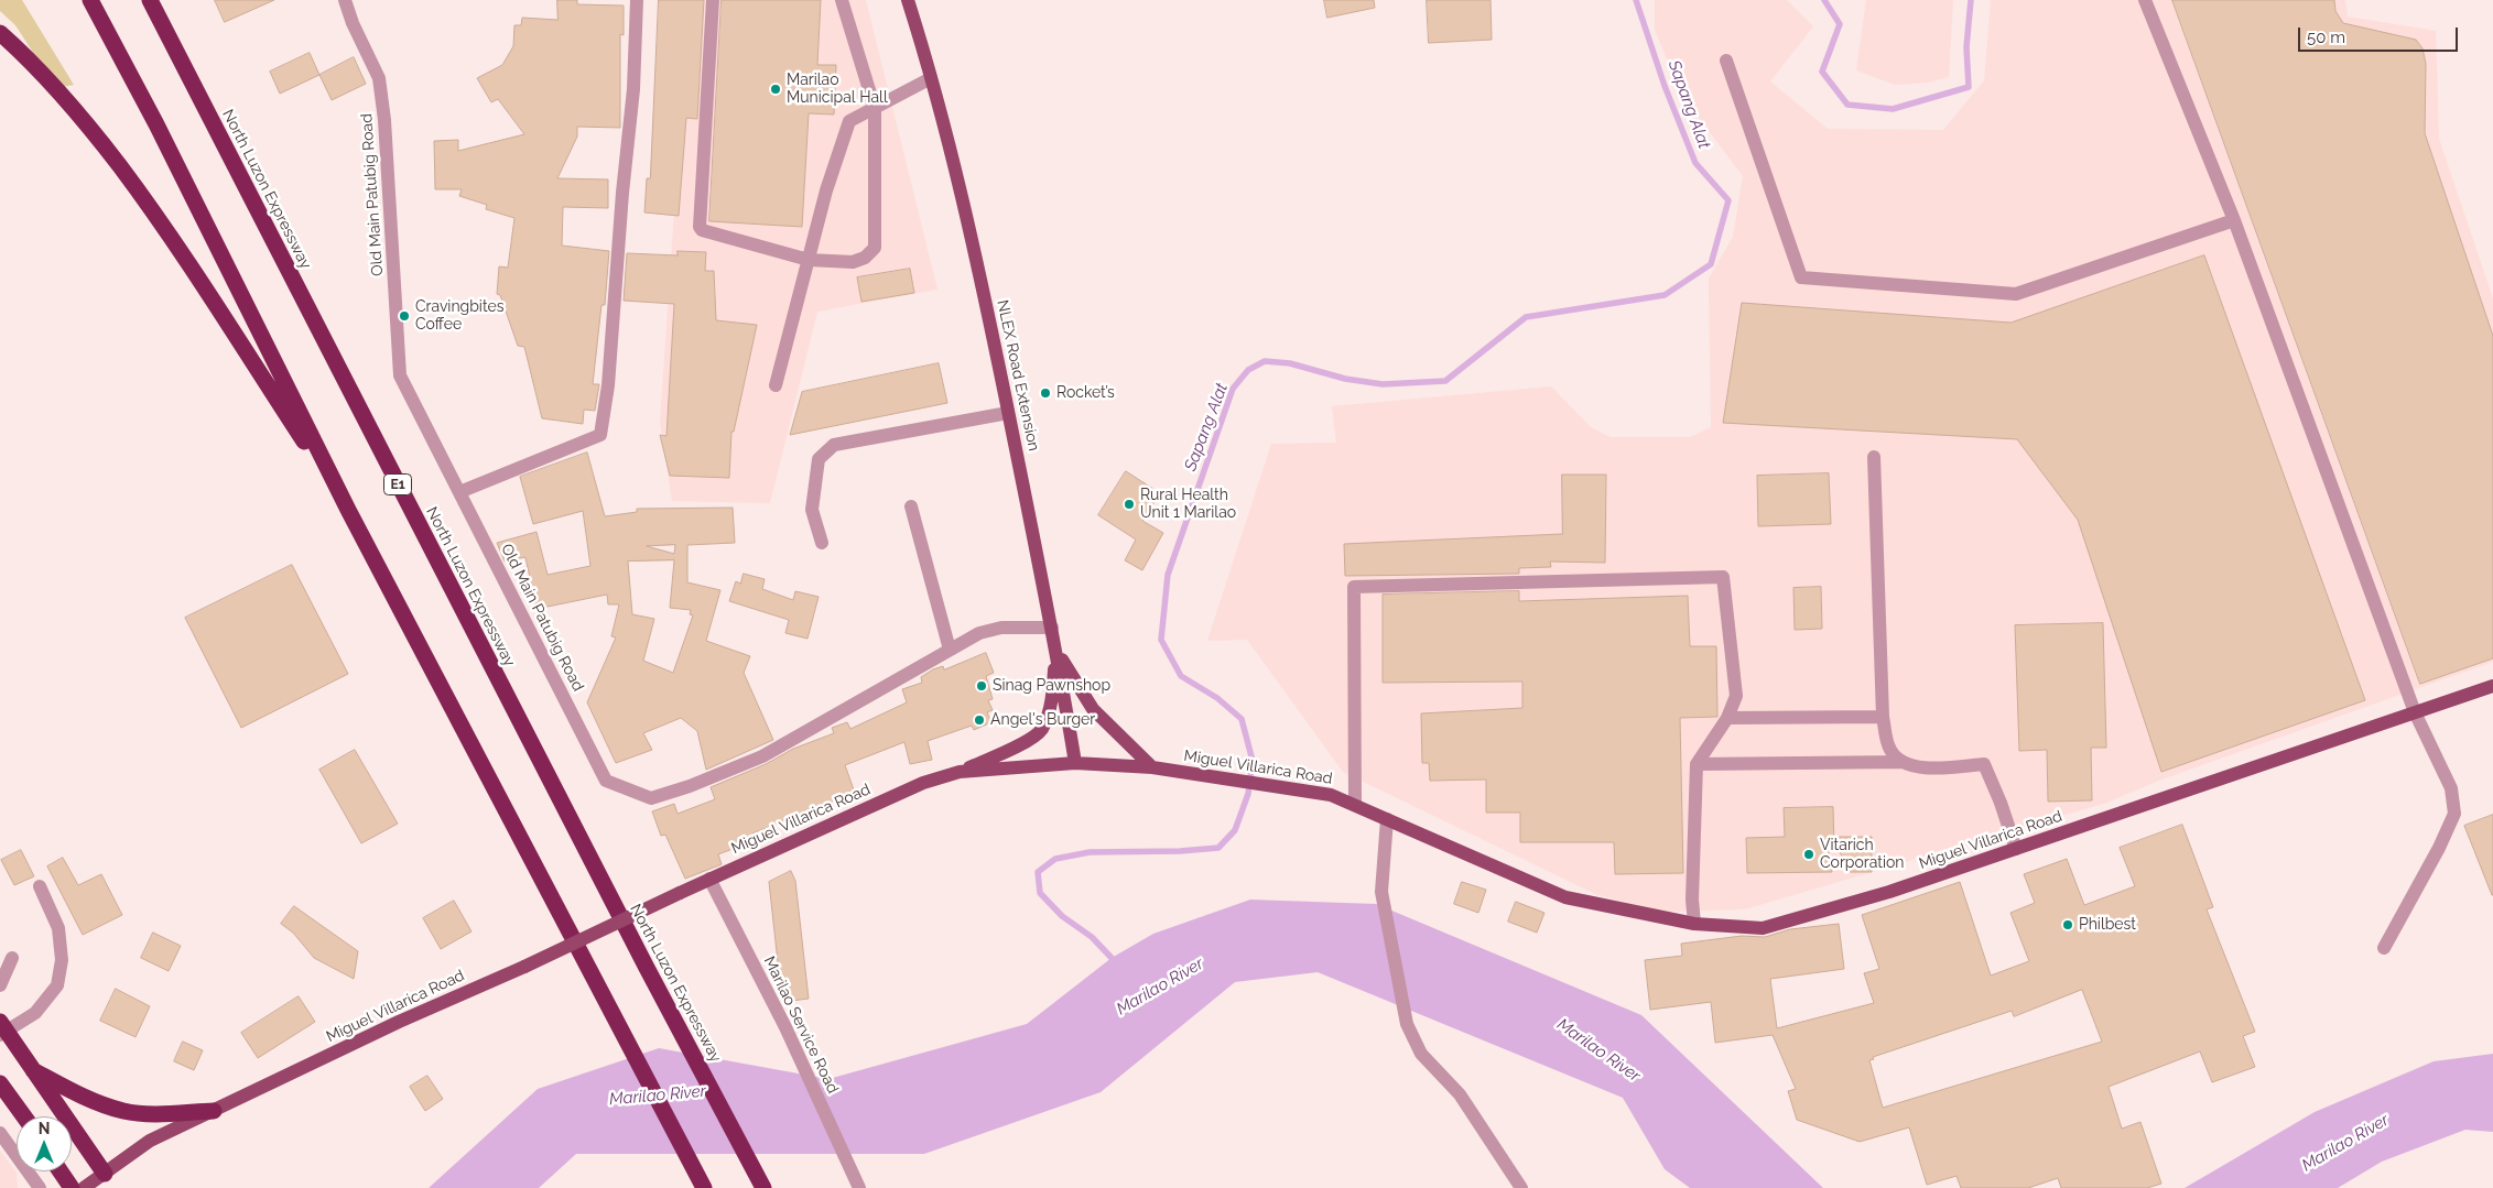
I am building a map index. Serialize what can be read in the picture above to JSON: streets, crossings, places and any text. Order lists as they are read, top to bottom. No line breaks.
{"streets":{"highway":["North Luzon Expressway","E1"],"main road":["NLEX Road Extension","Miguel Villarica Road"],"street":["Old Main Patubig Road","Marilao Service Road"]},"crossings":[["Old Main Patubig Road","NLEX Road Extension"],["NLEX Road Extension","Miguel Villarica Road"],["Miguel Villarica Road","Marilao Service Road"]],"water":["Sapang Alat","Marilao River"],"places":["Marilao Municipal Hall","Cravingbites Coffee","Rocket’s","Rural Health Unit 1 Marilao","Sinag Pawnshop","Angel's Burger","Vitarich Corporation","Philbest"],"scale_bar":"50 m","north":"top"}
